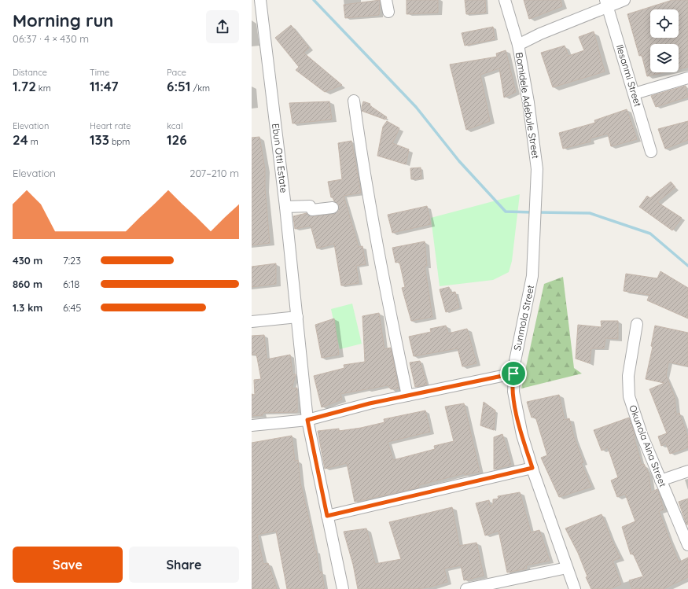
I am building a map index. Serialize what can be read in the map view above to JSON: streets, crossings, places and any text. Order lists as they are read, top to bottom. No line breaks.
{"streets":{"street":["Ilesanmi Street","Bamidele Adebule Street","Ebun Otti Estate","Sunmola Street","Okunola Aina Street"]},"crossings":[["Ilesanmi Street","Bamidele Adebule Street"],["Bamidele Adebule Street","Sunmola Street"]],"page":{"heading":["Morning run","06:37 · 4 × 430 m"],"stats":[["Distance","1.72 km"],["Time","11:47"],["Pace","6:51 /km"],["Elevation","24 m"],["Heart rate","133 bpm"],["kcal","126"]],"chart":["Elevation","207–210 m"],"list":[{"name":"430 m","note":"7:23"},{"name":"860 m","note":"6:18"},{"name":"1.3 km","note":"6:45"}],"buttons":["Save","Share"]}}
